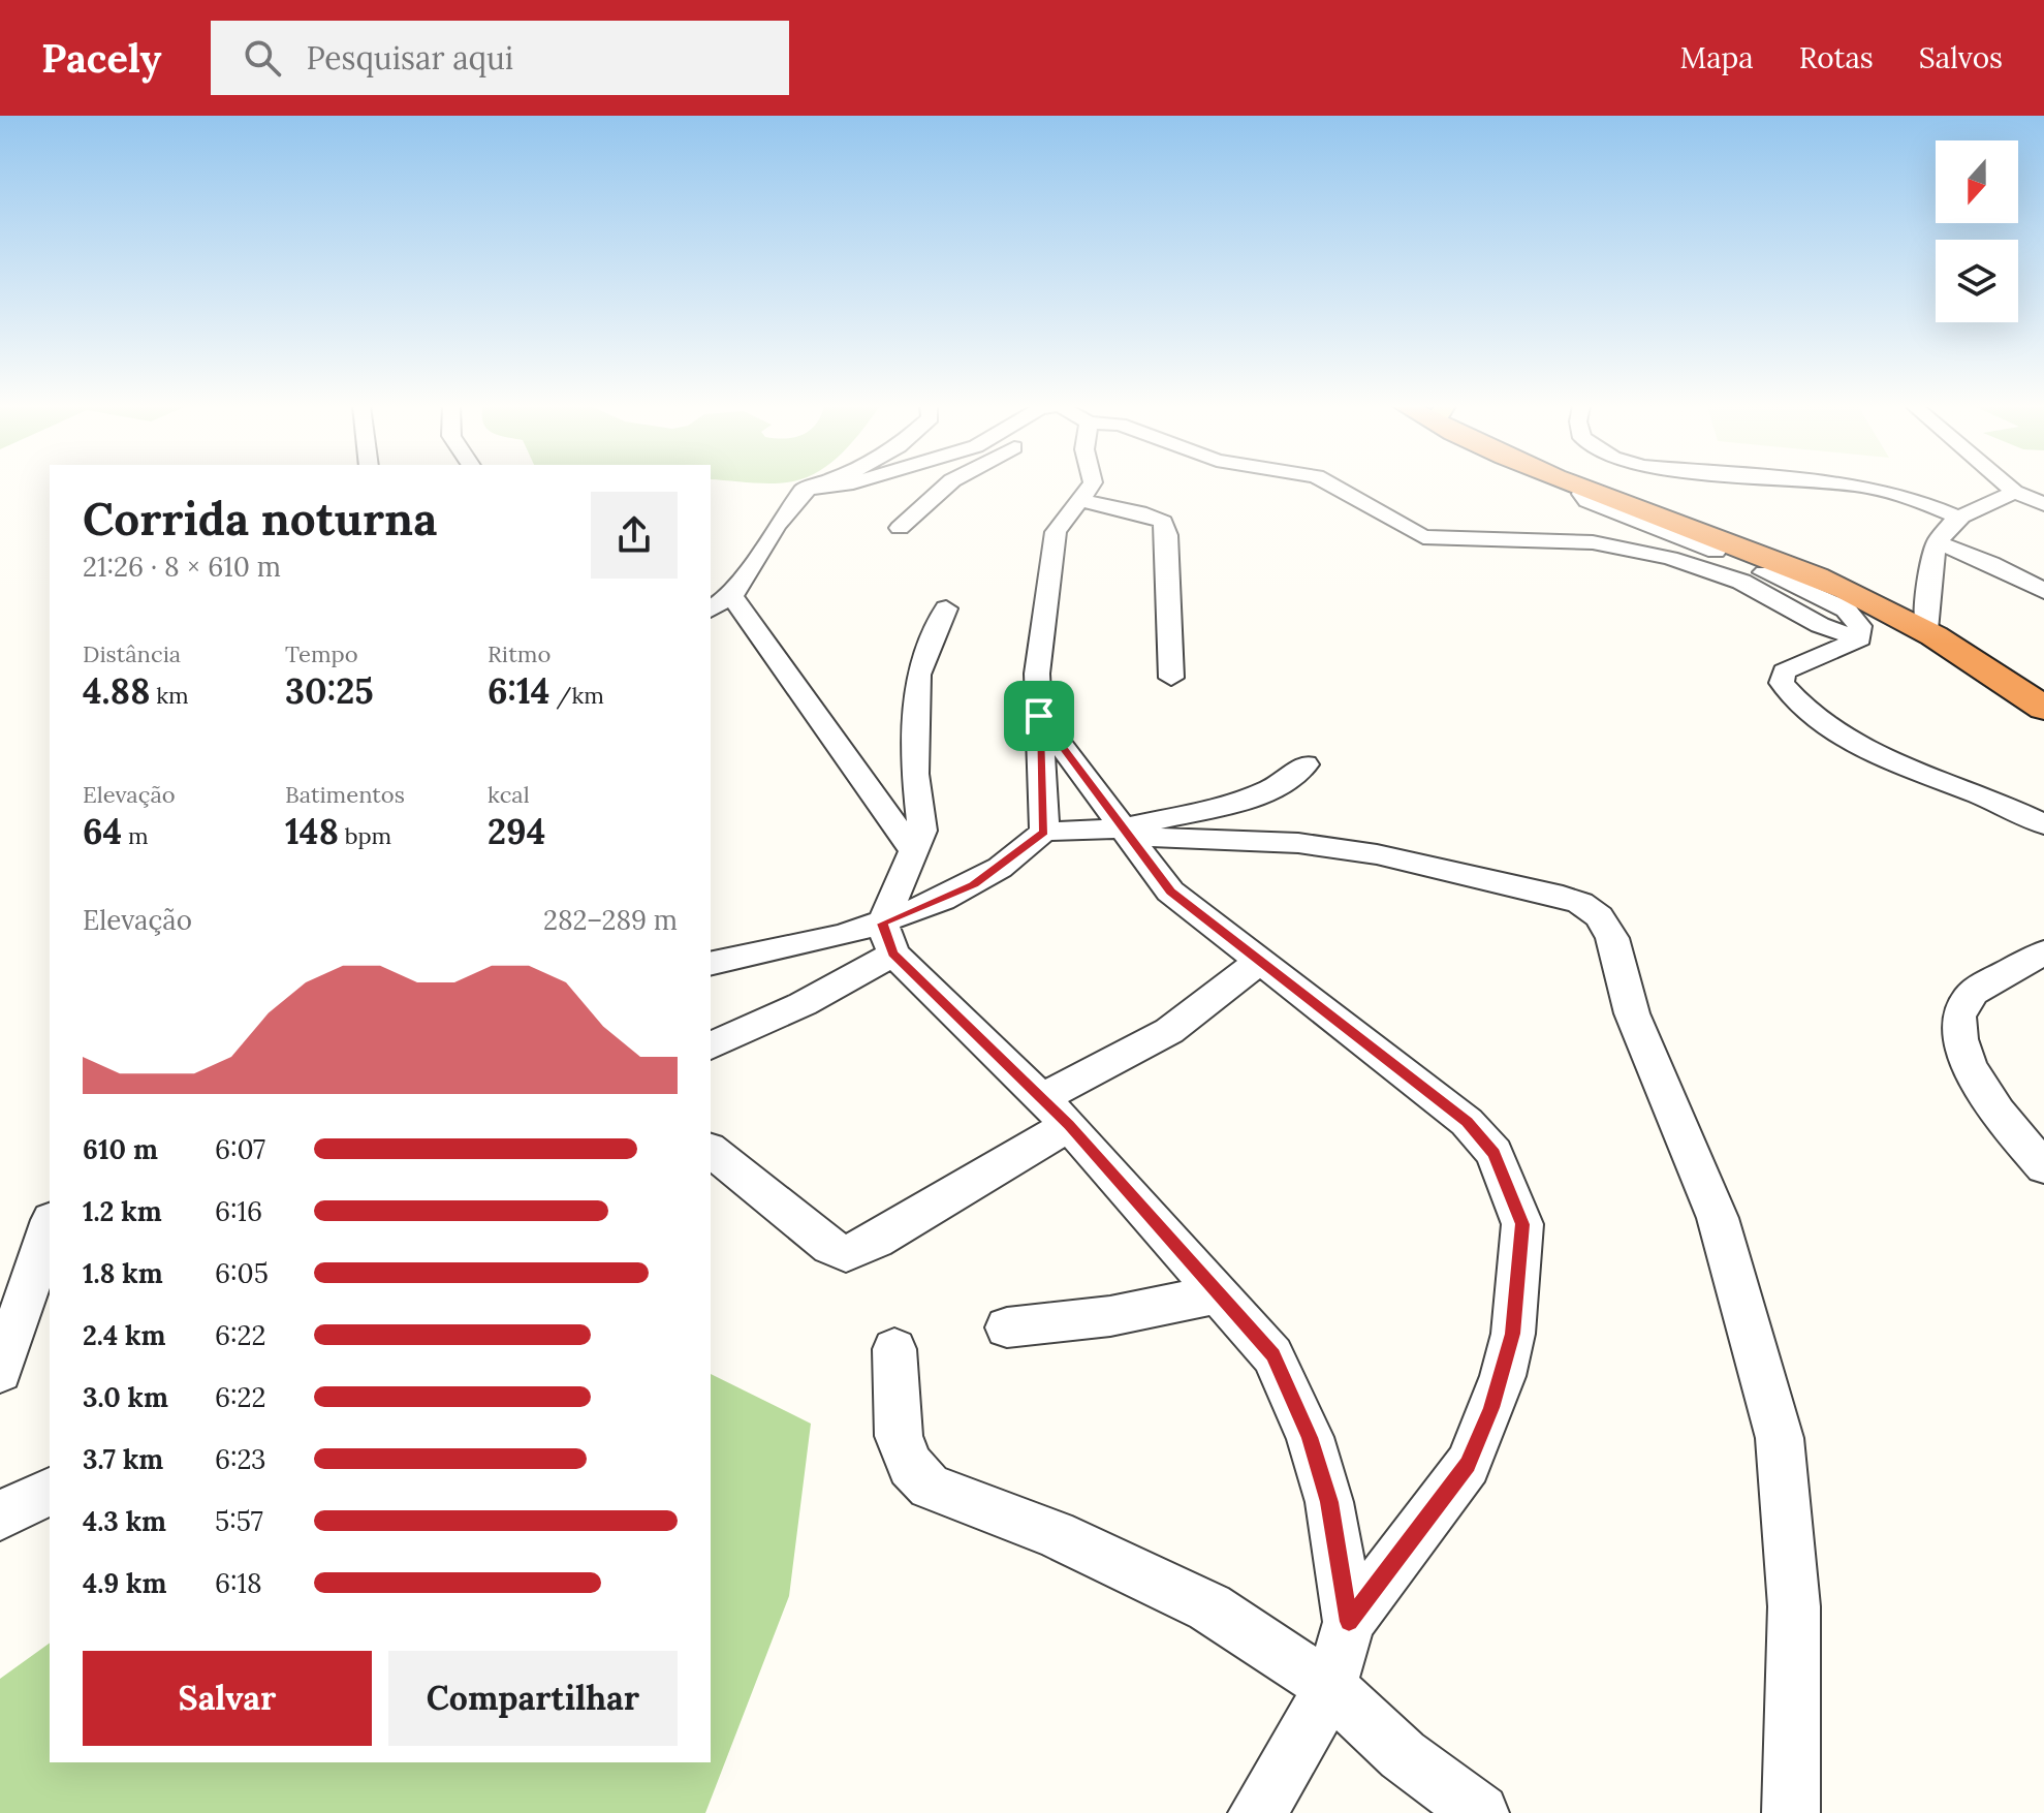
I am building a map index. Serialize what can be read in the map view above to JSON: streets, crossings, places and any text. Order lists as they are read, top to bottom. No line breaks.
{"north":"bottom","page":{"header":"Pacely","search":"Pesquisar aqui","nav":["Mapa","Rotas","Salvos"],"heading":["Corrida noturna","21:26 · 8 × 610 m"],"stats":[["Distância","4.88 km"],["Tempo","30:25"],["Ritmo","6:14 /km"],["Elevação","64 m"],["Batimentos","148 bpm"],["kcal","294"]],"chart":["Elevação","282–289 m"],"list":[{"name":"610 m","note":"6:07"},{"name":"1.2 km","note":"6:16"},{"name":"1.8 km","note":"6:05"},{"name":"2.4 km","note":"6:22"},{"name":"3.0 km","note":"6:22"},{"name":"3.7 km","note":"6:23"},{"name":"4.3 km","note":"5:57"},{"name":"4.9 km","note":"6:18"}],"buttons":["Salvar","Compartilhar"]}}
